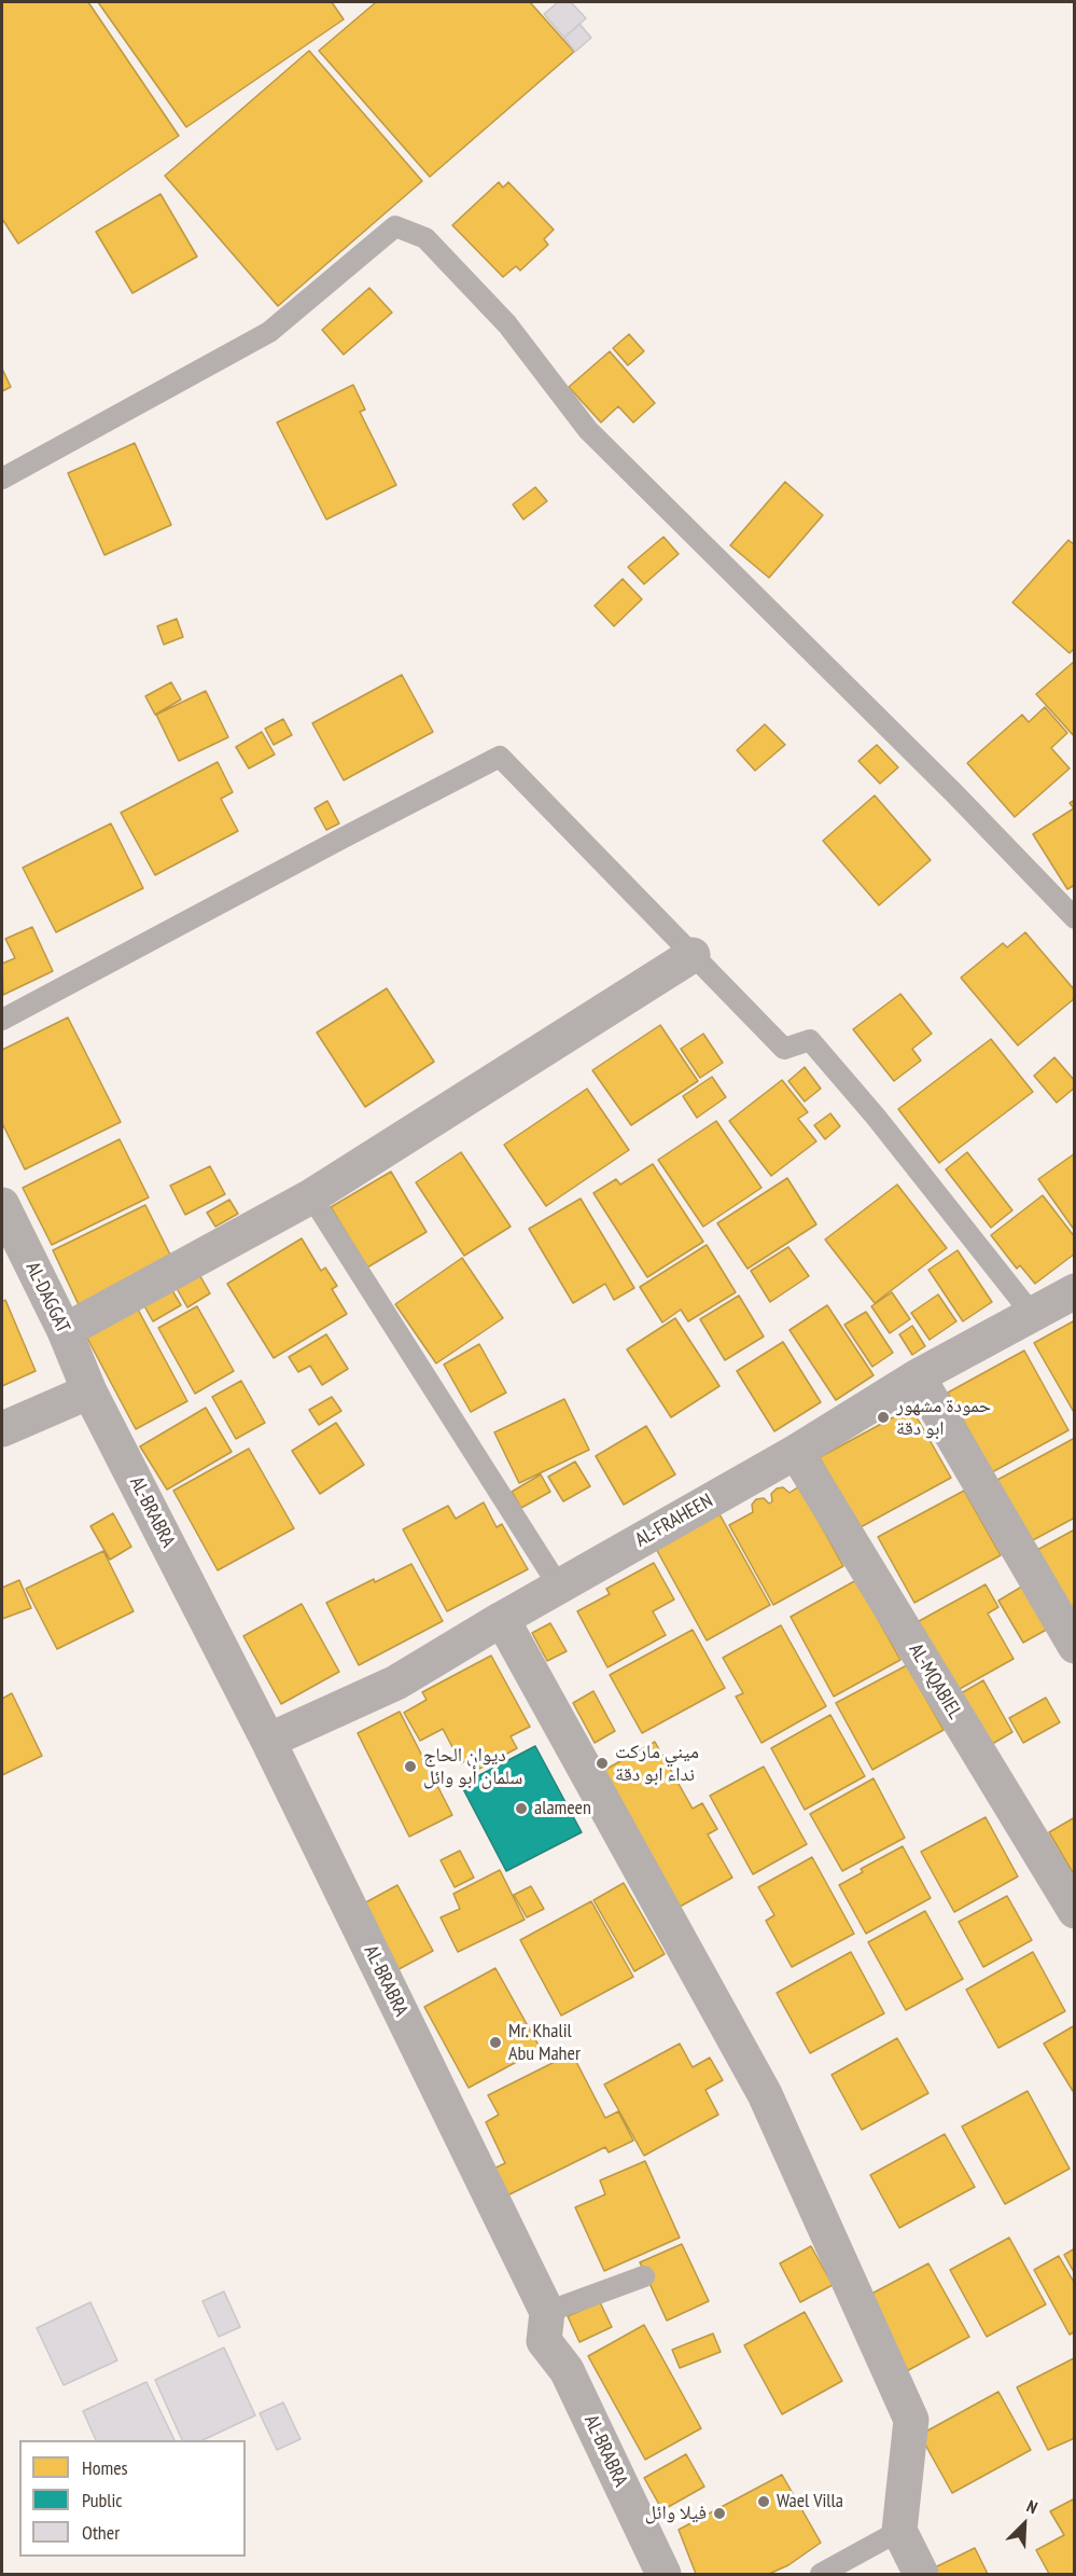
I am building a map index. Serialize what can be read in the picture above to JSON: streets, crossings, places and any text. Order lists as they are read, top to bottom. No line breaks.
{"streets":{"street":["AL-DAGGAT","AL-BRABRA","AL-FRAHEEN","AL-MQABIEL"]},"crossings":[["AL-DAGGAT","AL-BRABRA"],["AL-BRABRA","AL-FRAHEEN"],["AL-FRAHEEN","AL-MQABIEL"]],"places":["حمودة مشهور ابو دقة","ميني ماركت نداء ابو دقة","ديوان الحاج سلمان أبو وائل","alameen","Mr. Khalil Abu Maher","Wael Villa","فيلا وائل"],"legend":["Homes","Public","Other"],"north":"top right"}
